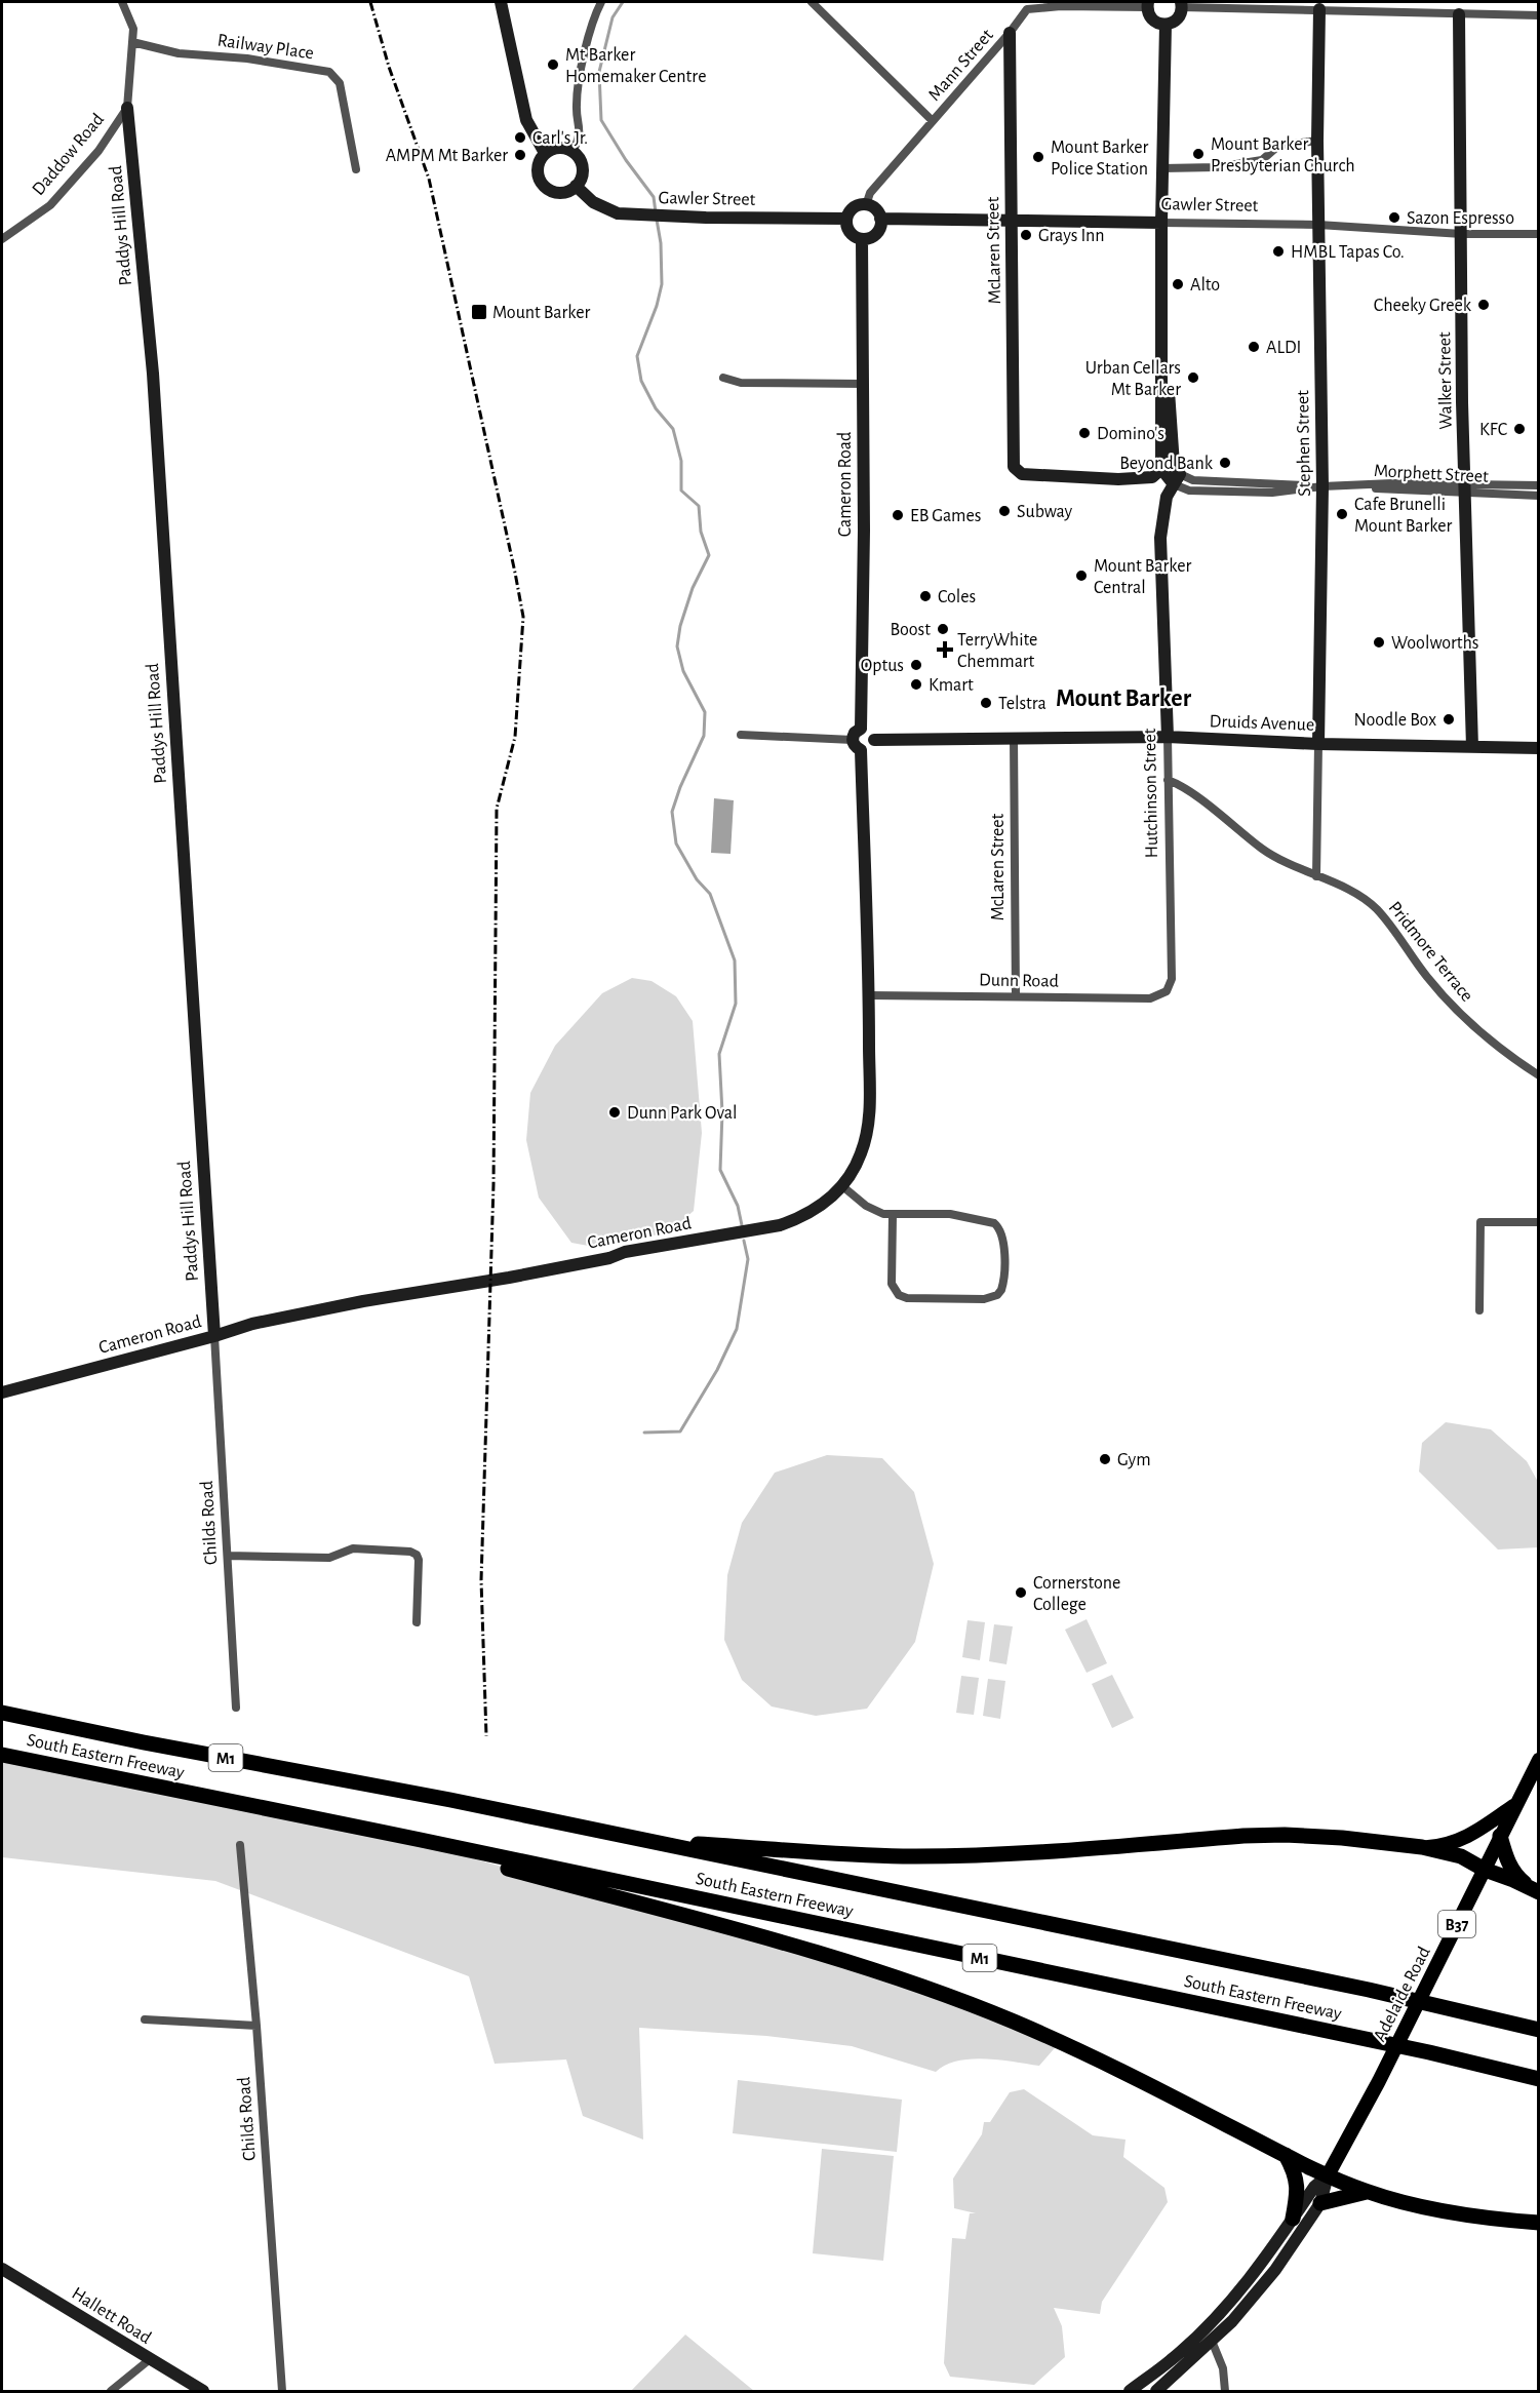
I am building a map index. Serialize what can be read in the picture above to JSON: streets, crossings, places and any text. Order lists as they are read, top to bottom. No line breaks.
{"streets":{"highway":["South Eastern Freeway","M1"],"main road":["B37","Adelaide Road"],"street":["Railway Place","Mann Street","Daddow Road","Gawler Street","Paddys Hill Road","McLaren Street","Walker Street","Stephen Street","Morphett Street","Cameron Road","Druids Avenue","Hutchinson Street","Pridmore Terrace","Dunn Road","Childs Road","Hallett Road"]},"crossings":[["Railway Place","Daddow Road"],["Mann Street","Gawler Street"],["Mann Street","McLaren Street"],["Mann Street","Cameron Road"],["Daddow Road","Paddys Hill Road"],["Gawler Street","McLaren Street"],["Gawler Street","Walker Street"],["Gawler Street","Stephen Street"],["Gawler Street","Cameron Road"],["Paddys Hill Road","Cameron Road"],["Paddys Hill Road","Childs Road"],["McLaren Street","Druids Avenue"],["McLaren Street","Dunn Road"],["Walker Street","Morphett Street"],["Walker Street","Druids Avenue"],["Stephen Street","Morphett Street"],["Stephen Street","Druids Avenue"],["Stephen Street","Pridmore Terrace"],["Morphett Street","Hutchinson Street"],["Cameron Road","Druids Avenue"],["Cameron Road","Dunn Road"],["Cameron Road","Childs Road"],["Druids Avenue","Hutchinson Street"],["Hutchinson Street","Pridmore Terrace"],["Hutchinson Street","Dunn Road"]],"districts":["Mount Barker"],"places":{"other":["Mt Barker Homemaker Centre","Carl's Jr.","Mount Barker Presbyterian Church","AMPM Mt Barker","Mount Barker Police Station","Sazon Espresso","Grays Inn","HMBL Tapas Co.","Alto","Cheeky Greek","ALDI","Urban Cellars Mt Barker","KFC","Domino's","Beyond Bank","Subway","Cafe Brunelli Mount Barker","EB Games","Mount Barker Central","Coles","Boost","Woolworths","Optus","Kmart","Telstra","Noodle Box","Dunn Park Oval","Gym","Cornerstone College"],"transit":["Mount Barker"],"health":["TerryWhite Chemmart"]}}
